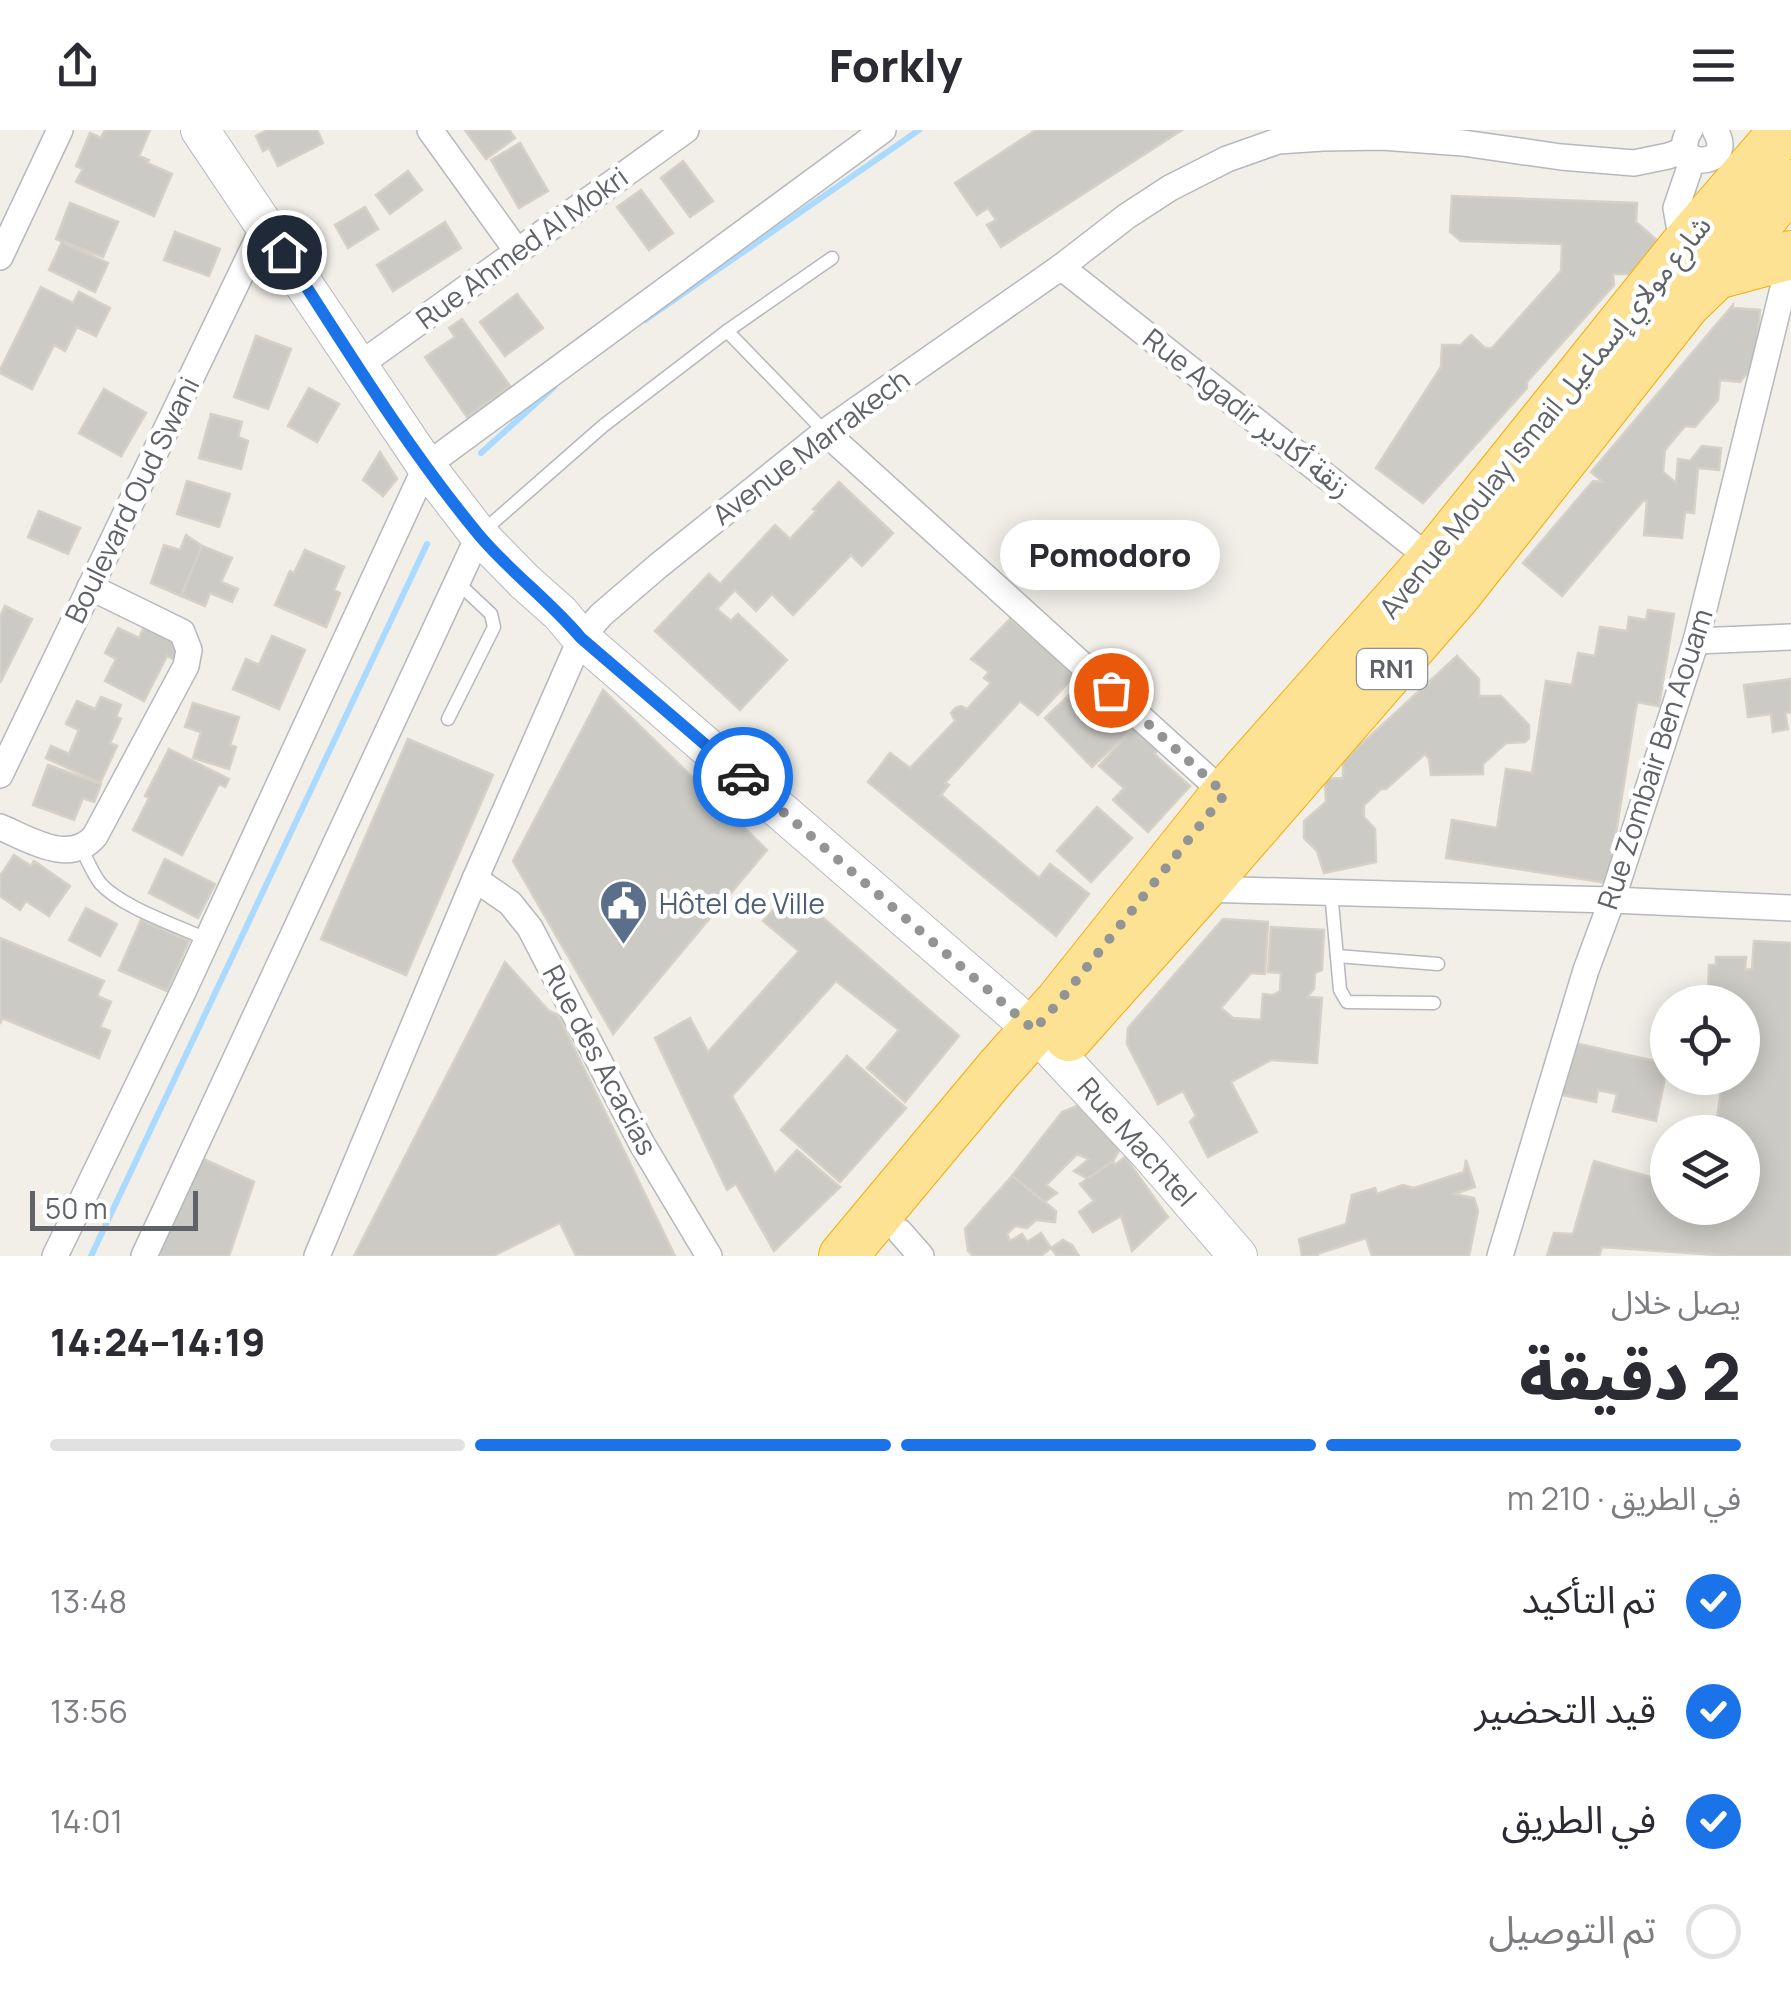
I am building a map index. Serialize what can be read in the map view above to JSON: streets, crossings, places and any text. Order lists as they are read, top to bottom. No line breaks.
{"streets":{"highway":["Avenue Moulay Ismail شارع مولاي إسماعيل","RN1"],"main road":["Rue Machtel"],"street":["Rue Ahmed Al Mokri","Rue Agadir زنقة أكادير","Avenue Marrakech","Boulevard Oud Swani","Rue Zombair Ben Aouam","Rue des Acacias"]},"crossings":[["Rue Ahmed Al Mokri","Rue Machtel"],["Rue Agadir زنقة أكادير","Avenue Moulay Ismail شارع مولاي إسماعيل"],["Rue Agadir زنقة أكادير","Avenue Marrakech"],["Avenue Moulay Ismail شارع مولاي إسماعيل","Rue Machtel"],["Avenue Marrakech","Rue des Acacias"],["Avenue Marrakech","Rue Machtel"],["Boulevard Oud Swani","Rue Machtel"]],"places":{"other":["Pomodoro"],"public building":["Hôtel de Ville"]},"scale_bar":"50 m","page":{"header":"Forkly","bubble":"Pomodoro","scale":"50 m","heading":["2 دقيقة","يصل خلال","14:19–14:24"],"bar":"في الطريق · 210 m","list":[["تم التأكيد","13:48"],["قيد التحضير","13:56"],["في الطريق","14:01"],"تم التوصيل"]}}
